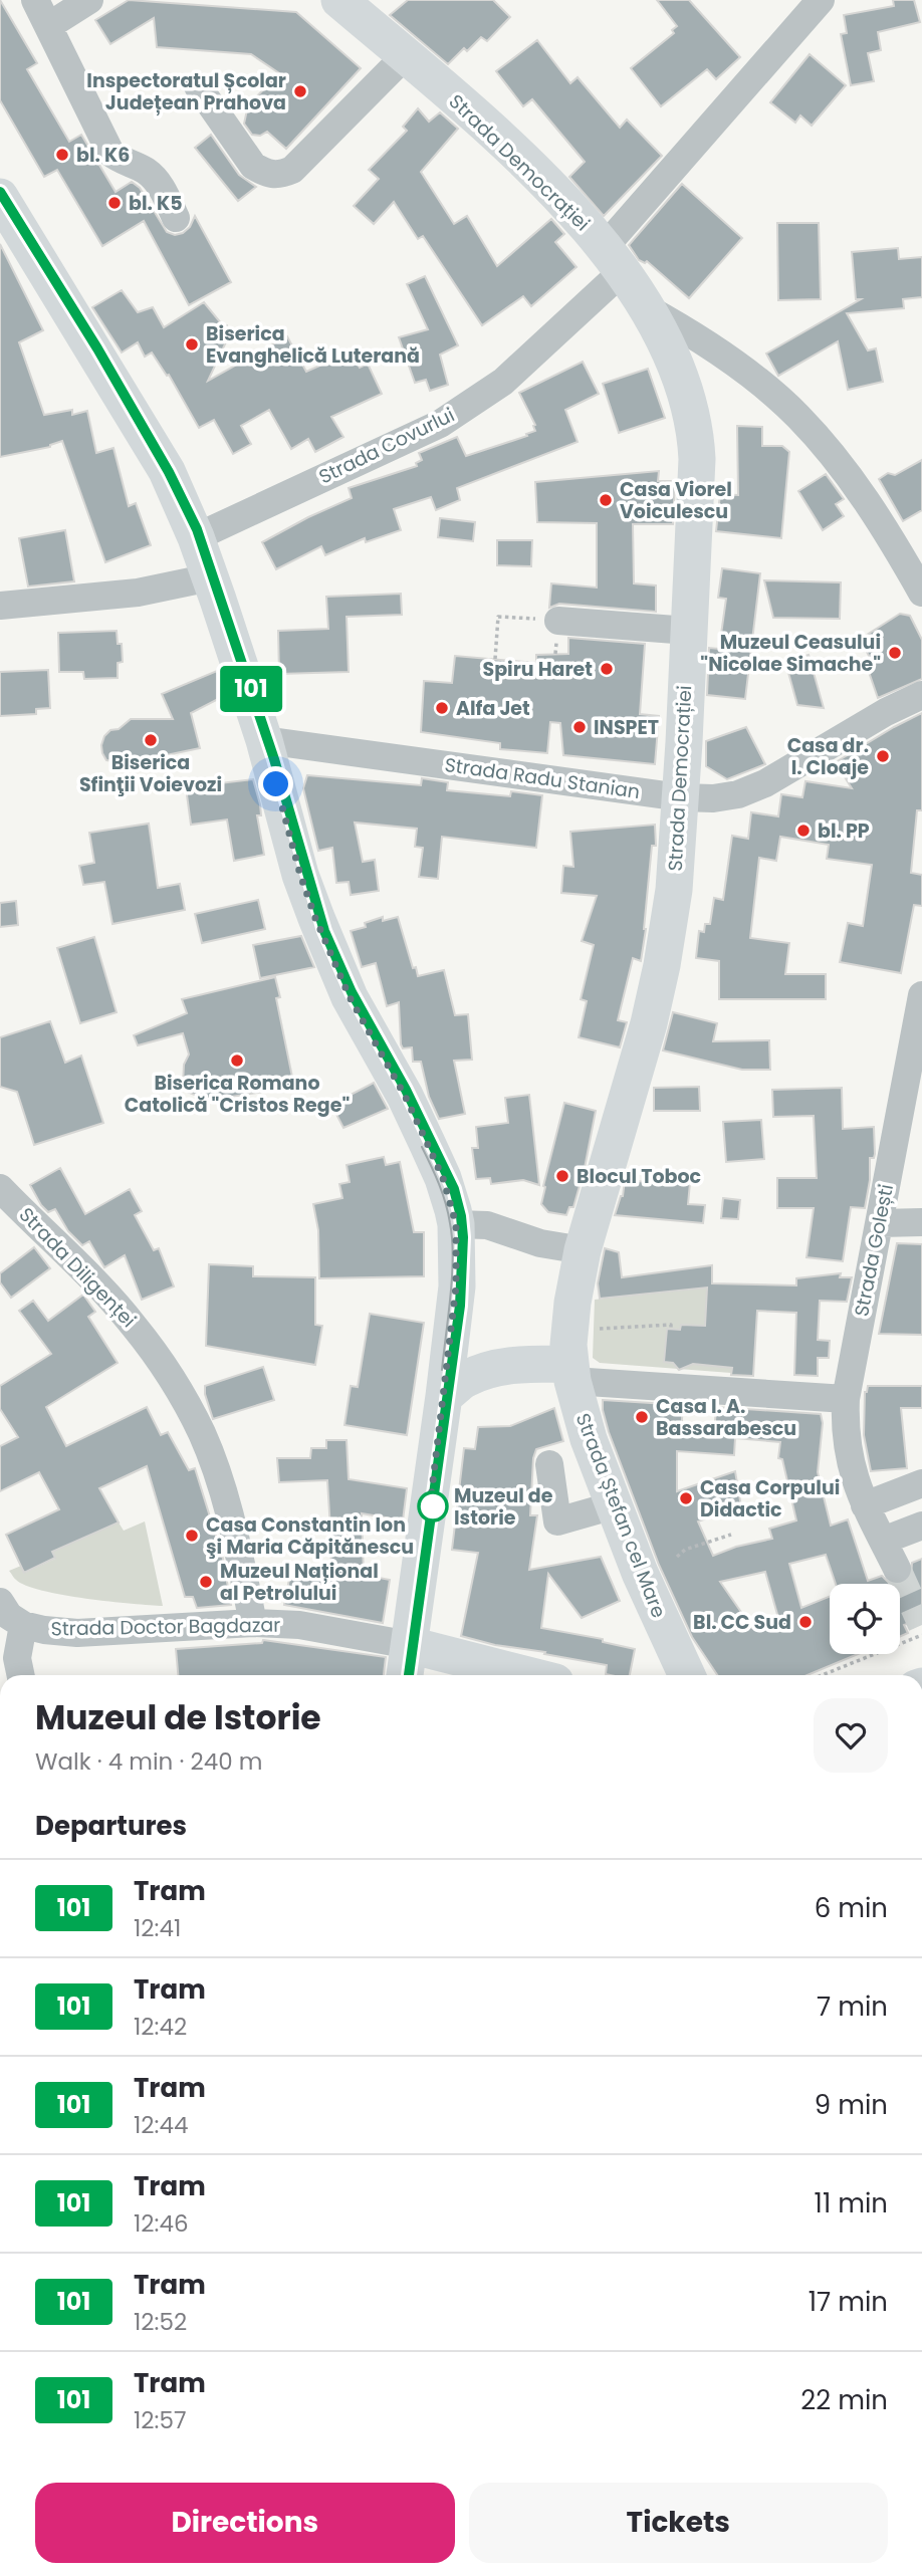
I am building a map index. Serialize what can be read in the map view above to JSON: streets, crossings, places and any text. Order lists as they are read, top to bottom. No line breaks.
{"streets":{"main road":["Strada Democrației","Strada Ștefan cel Mare","Strada Doctor Bagdazar"],"street":["Strada Covurlui","Strada Radu Stanian","Strada Golești","Strada Diligenței"]},"crossings":[["Strada Democrației","Strada Covurlui"],["Strada Democrației","Strada Radu Stanian"],["Strada Democrației","Strada Ștefan cel Mare"],["Strada Diligenței","Strada Doctor Bagdazar"]],"places":["Inspectoratul Școlar Județean Prahova","bl. K6","bl. K5","Biserica Evanghelică Luterană","Casa Viorel Voiculescu","Muzeul Ceasului \"Nicolae Simache\"","Spiru Haret","Alfa Jet","INSPET","Biserica Sfinţii Voievozi","Casa dr. I. Cloaje","bl. PP","Biserica Romano Catolică \"Cristos Rege\"","Blocul Toboc","Casa I. A. Bassarabescu","Casa Corpului Didactic","Muzeul de Istorie","Casa Constantin Ion şi Maria Căpitănescu","Muzeul Național al Petrolului","Bl. CC Sud"],"lines":["tram line 101"],"page":{"on_map":"101","heading":[["Muzeul de Istorie","Walk · 4 min · 240 m"],"Departures"],"list":[{"mark":"101","name":"Tram","note":"12:41","value":"6 min"},{"mark":"101","name":"Tram","note":"12:42","value":"7 min"},{"mark":"101","name":"Tram","note":"12:44","value":"9 min"},{"mark":"101","name":"Tram","note":"12:46","value":"11 min"},{"mark":"101","name":"Tram","note":"12:52","value":"17 min"},{"mark":"101","name":"Tram","note":"12:57","value":"22 min"}],"buttons":["Directions","Tickets"]}}
